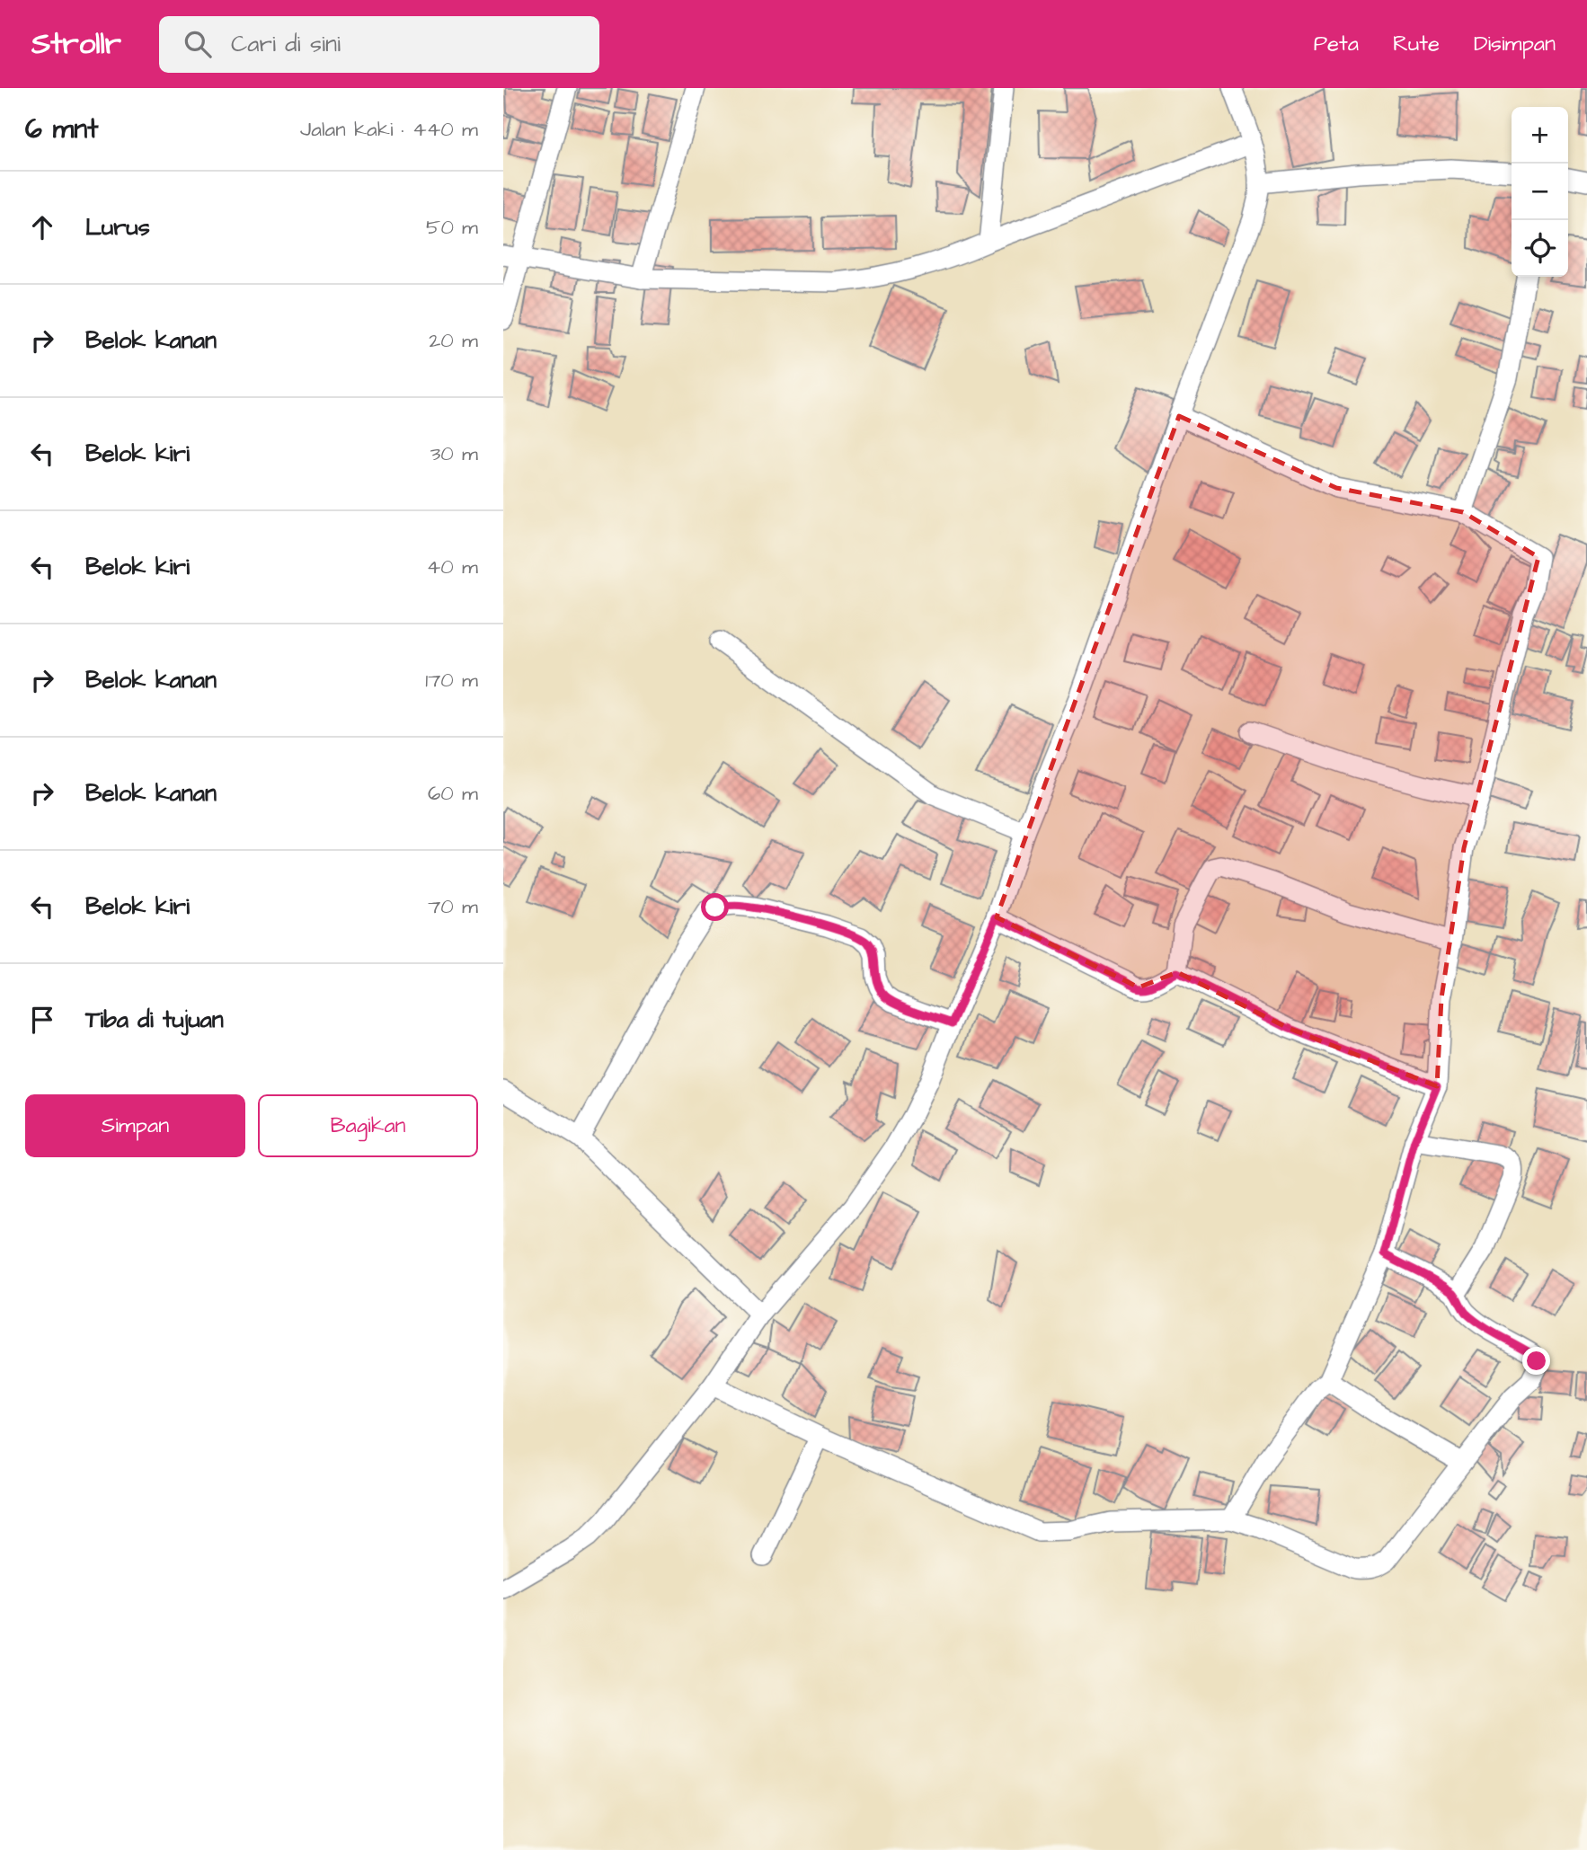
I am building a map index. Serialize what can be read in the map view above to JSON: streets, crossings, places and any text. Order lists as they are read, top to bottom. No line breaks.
{"page":{"header":"Strollr","search":"Cari di sini","nav":["Peta","Rute","Disimpan"],"heading":["6 mnt","Jalan kaki · 440 m"],"map_buttons":["+","−"],"list":[["Lurus","50 m"],["Belok kanan","20 m"],["Belok kiri","30 m"],["Belok kiri","40 m"],["Belok kanan","170 m"],["Belok kanan","60 m"],["Belok kiri","70 m"],"Tiba di tujuan"],"buttons":["Simpan","Bagikan"]}}
